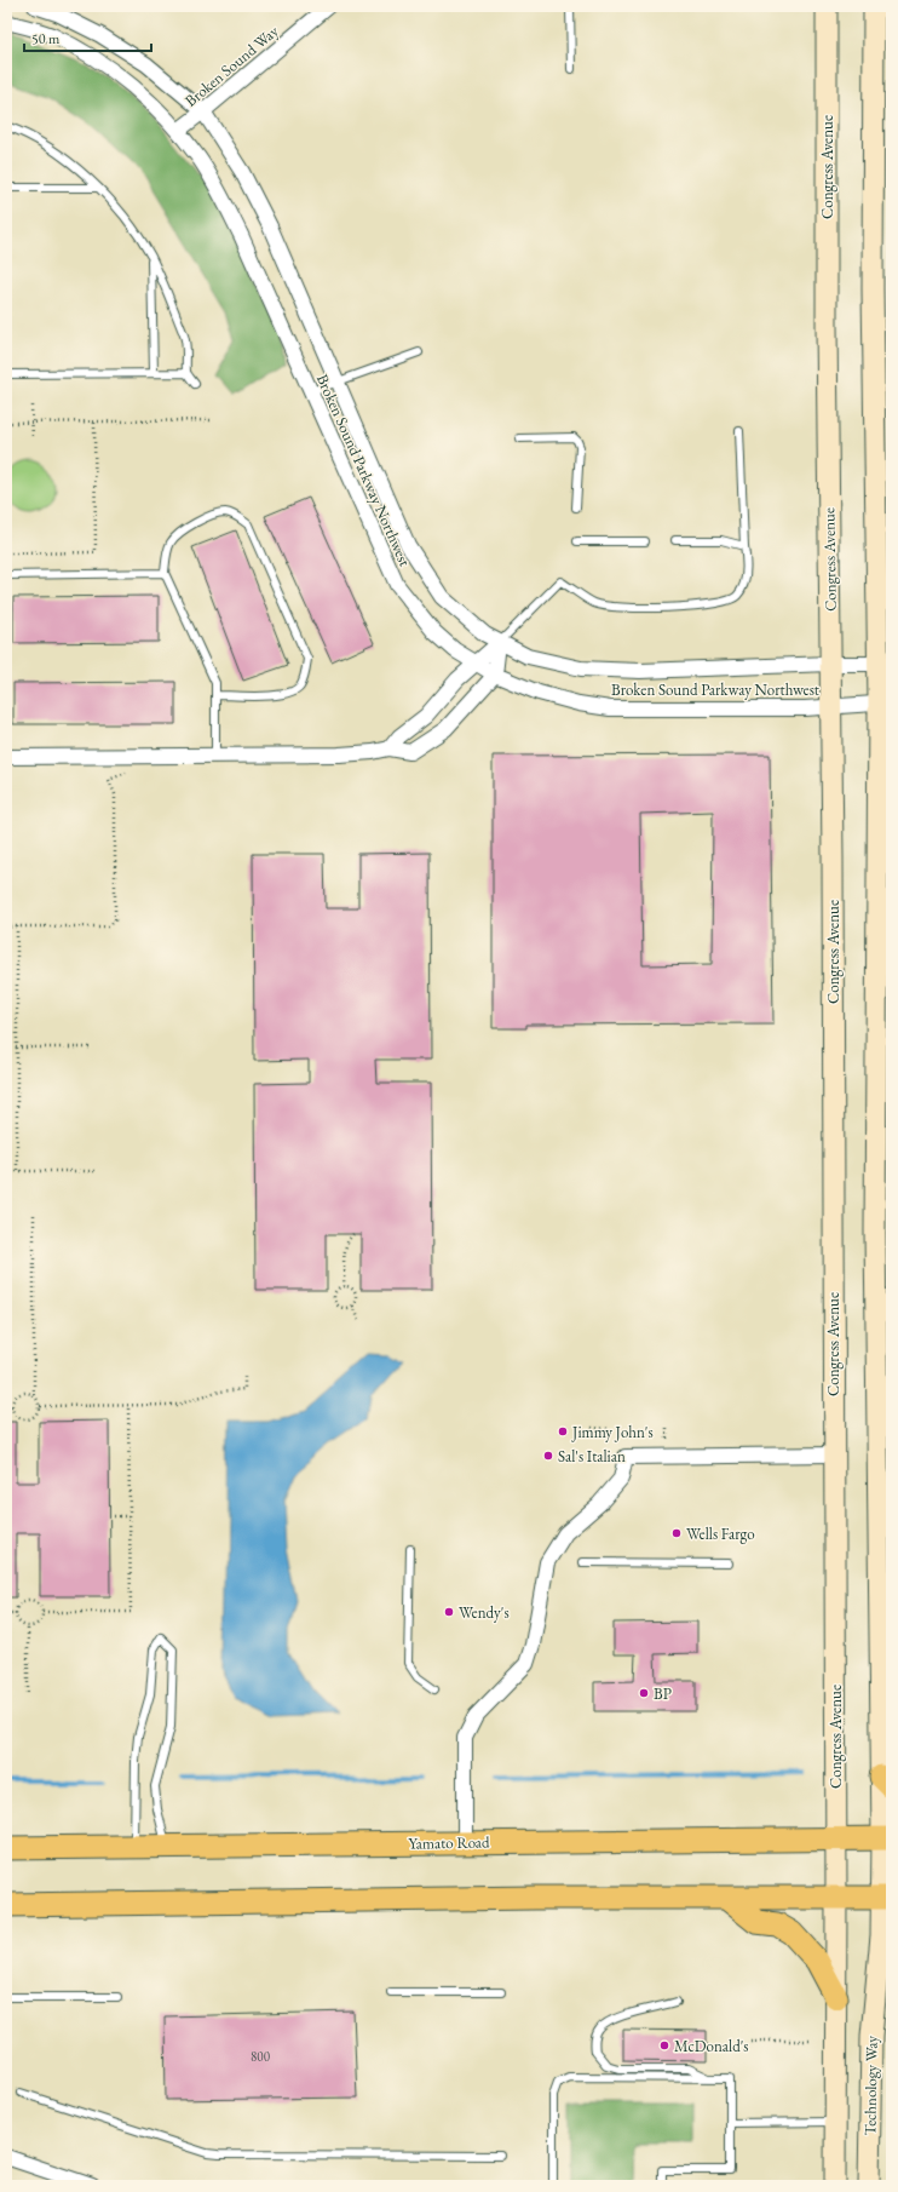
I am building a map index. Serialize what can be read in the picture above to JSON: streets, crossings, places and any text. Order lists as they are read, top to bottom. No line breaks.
{"streets":{"main road":["Congress Avenue","Yamato Road","Technology Way"],"street":["Broken Sound Way","Broken Sound Parkway Northwest"]},"crossings":[["Broken Sound Way","Broken Sound Parkway Northwest"],["Congress Avenue","Broken Sound Parkway Northwest"],["Congress Avenue","Yamato Road"]],"places":["Jimmy John's","Sal's Italian","Wells Fargo","Wendy's","BP","McDonald's"],"house_numbers":["800"],"scale_bar":"50 m"}
